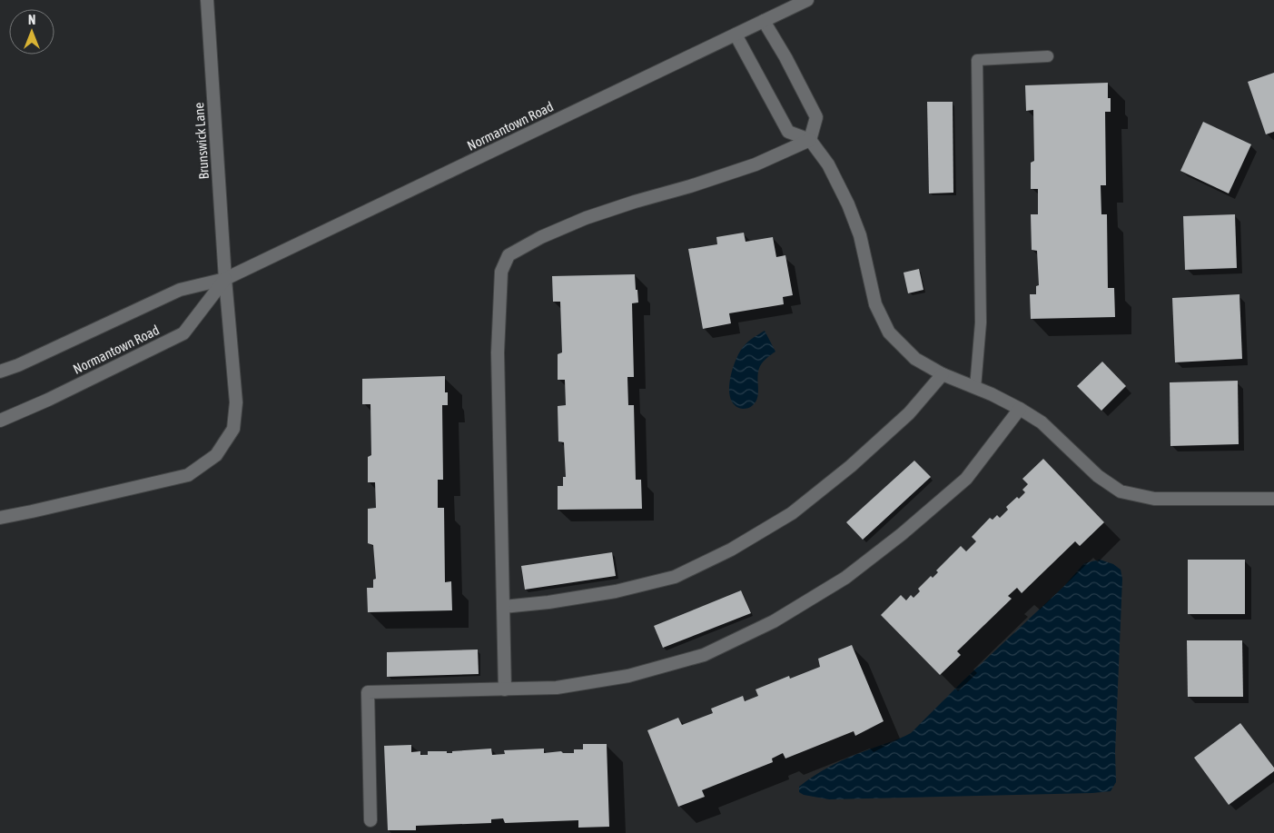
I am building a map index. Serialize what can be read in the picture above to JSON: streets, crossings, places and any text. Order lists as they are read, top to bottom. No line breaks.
{"streets":{"street":["Normantown Road","Brunswick Lane"]},"crossings":[["Normantown Road","Brunswick Lane"]],"north":"top"}
